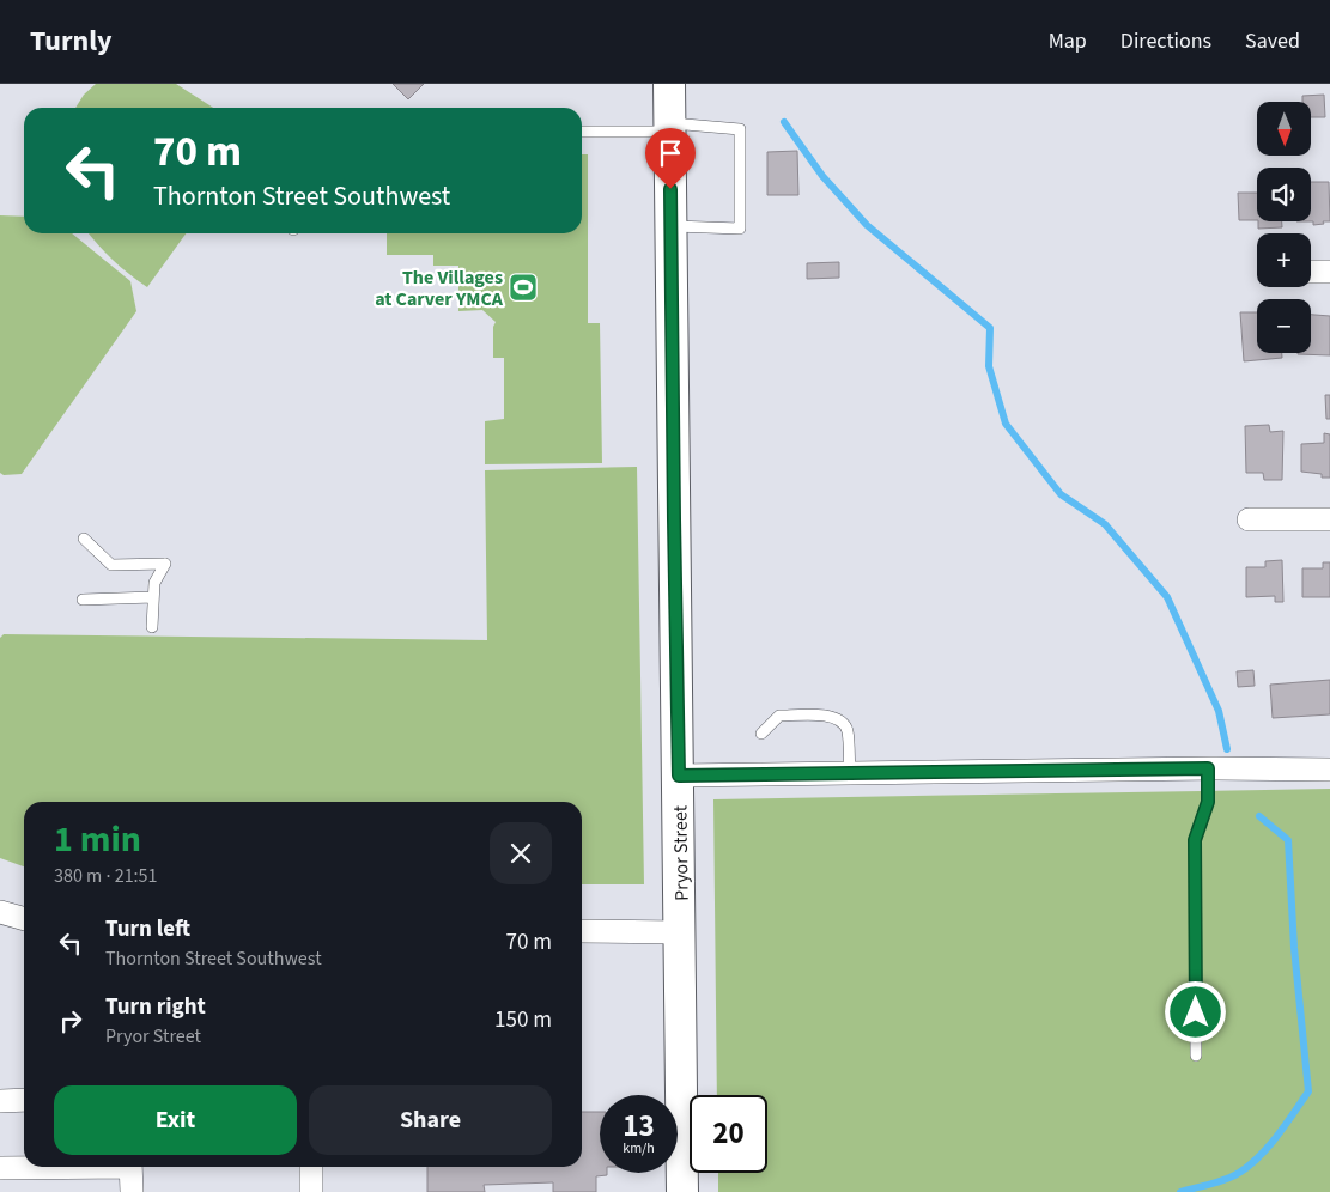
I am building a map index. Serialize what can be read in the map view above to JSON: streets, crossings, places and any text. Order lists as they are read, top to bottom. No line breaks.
{"streets":{"main road":["Pryor Street"]},"places":{"sports":["The Villages at Carver YMCA"]},"north":"bottom","page":{"header":"Turnly","nav":["Map","Directions","Saved"],"map_buttons":["+","−"],"turn":["70 m","Thornton Street Southwest"],"heading":["1 min","380 m · 21:51"],"list":[{"name":"Turn left","note":"Thornton Street Southwest","value":"70 m"},{"name":"Turn right","note":"Pryor Street","value":"150 m"}],"buttons":["Exit","Share"],"speed":"13 km/h","limit":"20"}}
